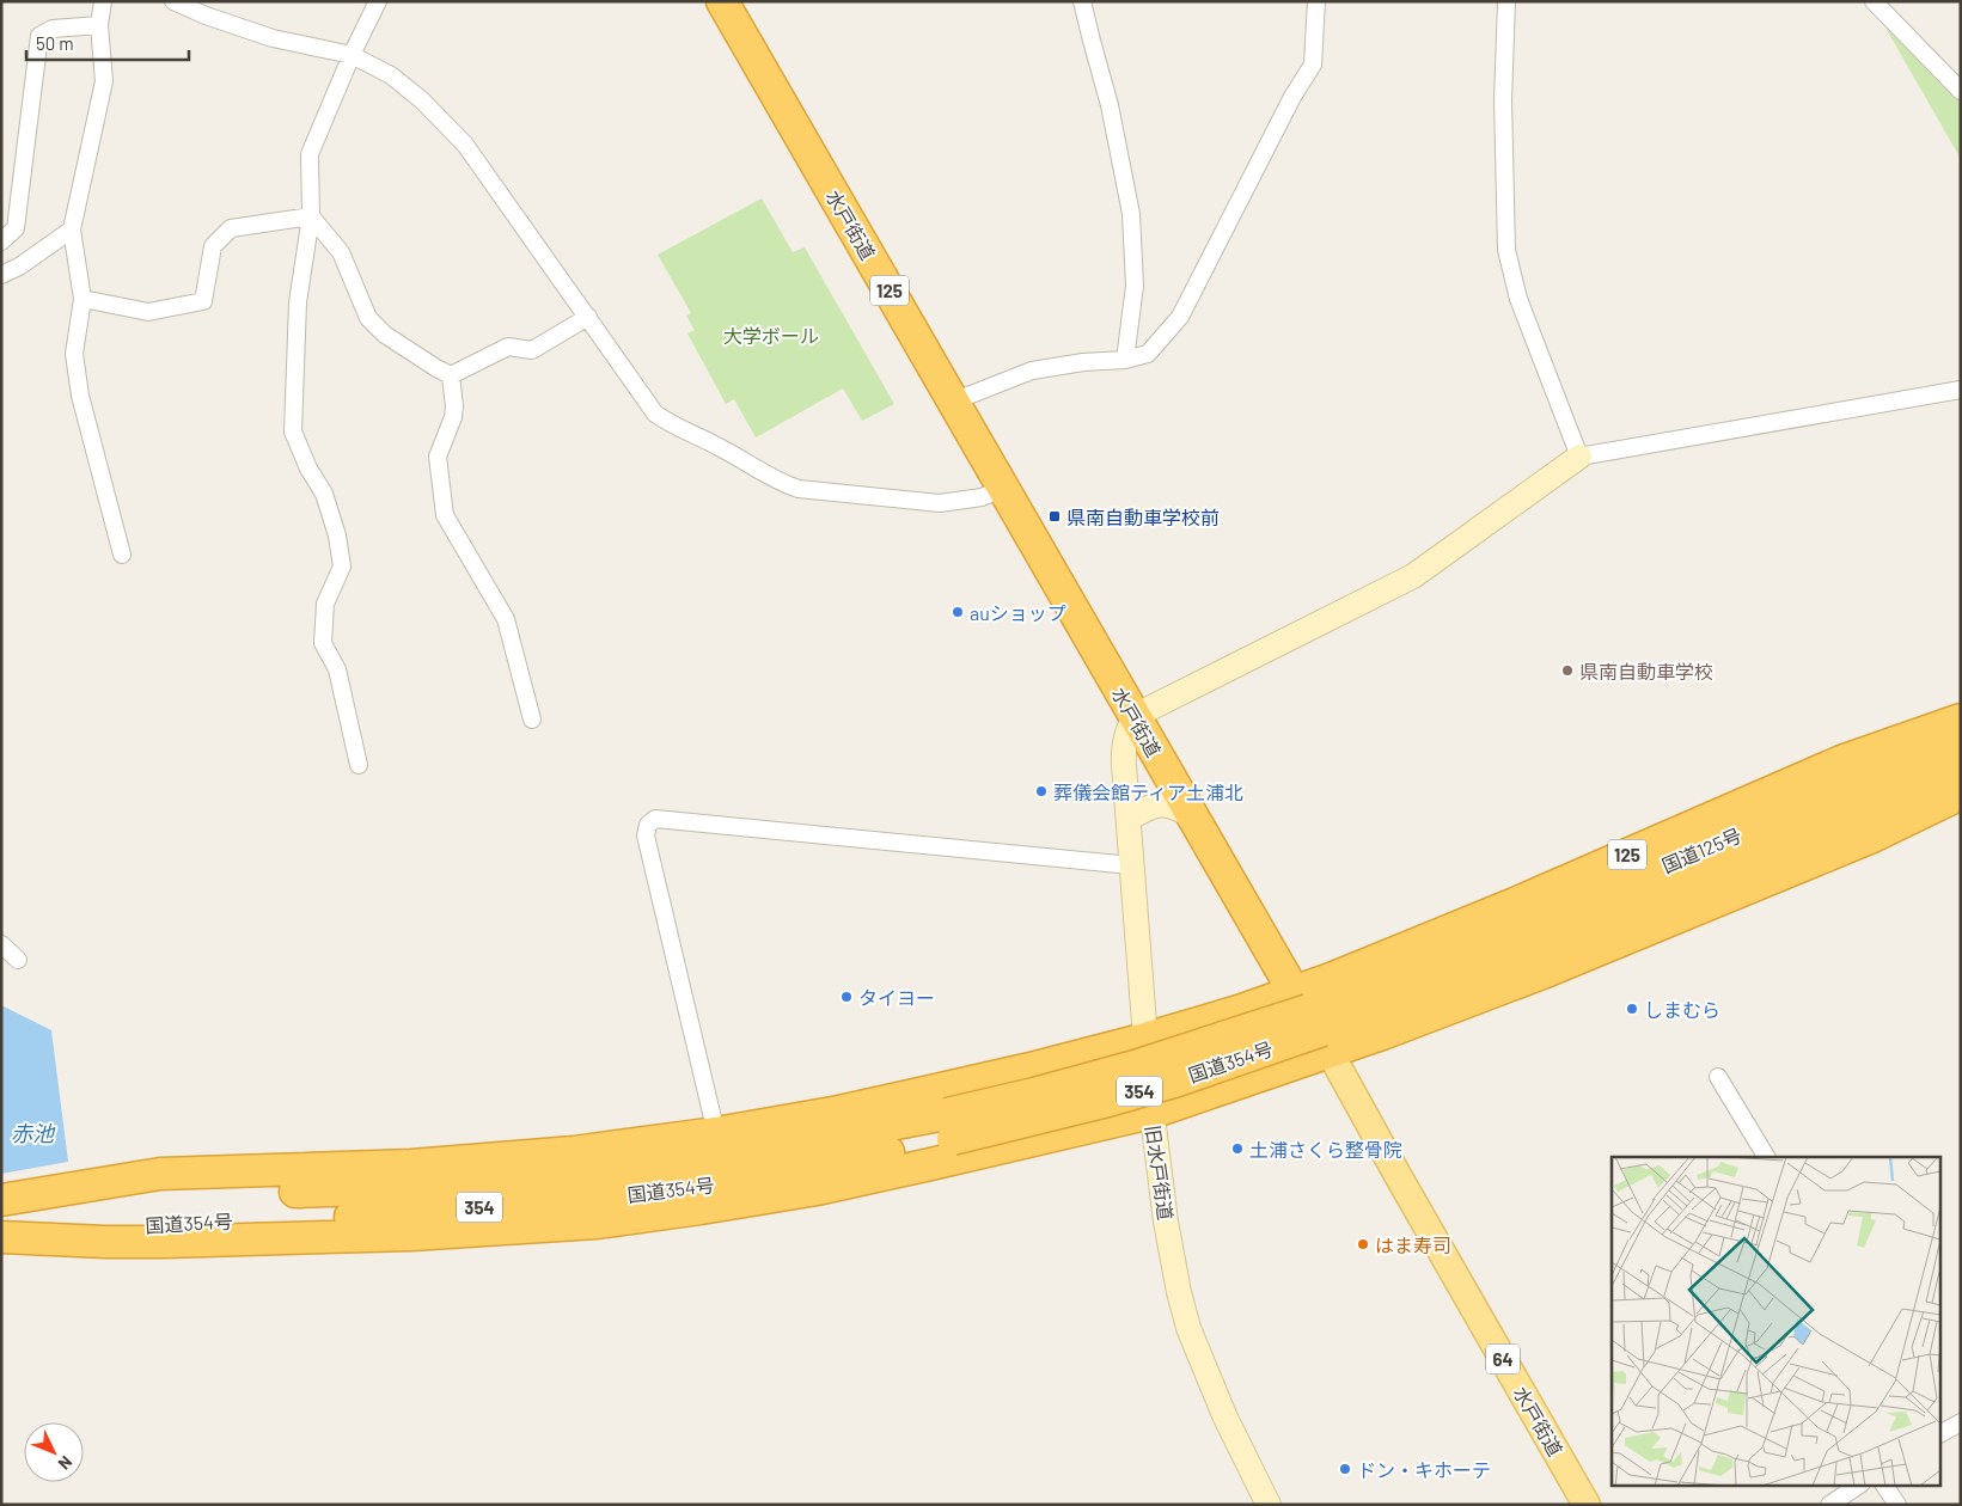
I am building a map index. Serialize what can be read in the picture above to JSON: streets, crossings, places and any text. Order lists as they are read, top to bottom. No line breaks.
{"streets":{"highway":["水戸街道","125","国道125号","国道354号","354"],"main road":["64"],"street":["旧水戸街道"]},"crossings":[["水戸街道","125"],["水戸街道","国道125号"],["水戸街道","国道354号"],["水戸街道","旧水戸街道"],["125","国道125号"],["125","国道354号"],["国道125号","国道354号"]],"water":["赤池"],"parks":["大学ボール"],"places":{"transit":["県南自動車学校前"],"other":["auショップ","県南自動車学校","葬儀会館ティア土浦北","タイヨー","しまむら","土浦さくら整骨院","はま寿司","ドン・キホーテ"]},"scale_bar":"50 m","north":"bottom right"}
